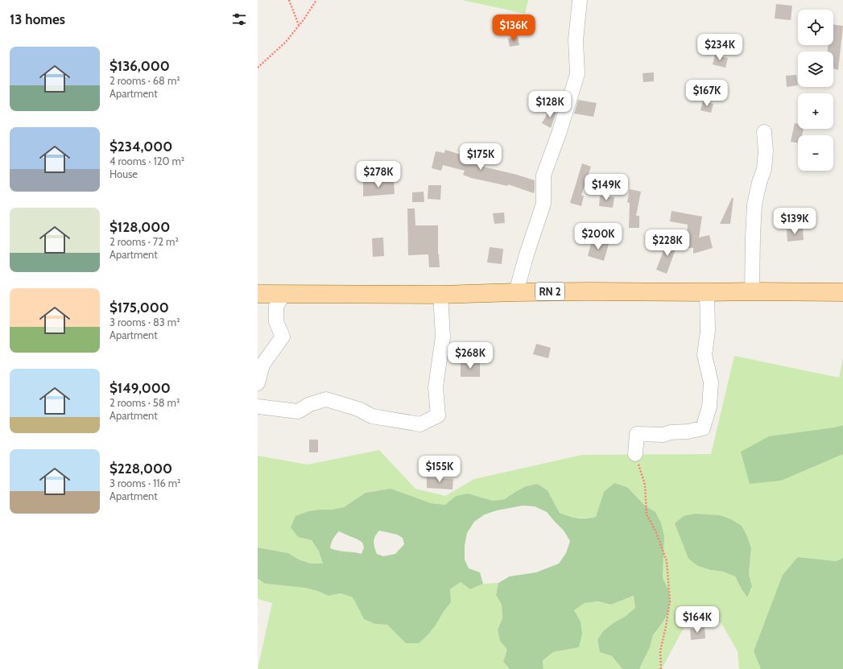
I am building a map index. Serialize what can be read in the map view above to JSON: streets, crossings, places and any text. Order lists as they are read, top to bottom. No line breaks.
{"streets":{"main road":["RN 2"]},"page":{"heading":"13 homes","map_buttons":["+","−"],"price":["$136K","$234K","$167K","$128K","$175K","$278K","$149K","$139K","$200K","$228K","$268K","$155K","$164K"],"list":[{"name":"$136,000","note":"2 rooms · 68 m² · Apartment"},{"name":"$234,000","note":"4 rooms · 120 m² · House"},{"name":"$128,000","note":"2 rooms · 72 m² · Apartment"},{"name":"$175,000","note":"3 rooms · 83 m² · Apartment"},{"name":"$149,000","note":"2 rooms · 58 m² · Apartment"},{"name":"$228,000","note":"3 rooms · 116 m² · Apartment"}]}}
